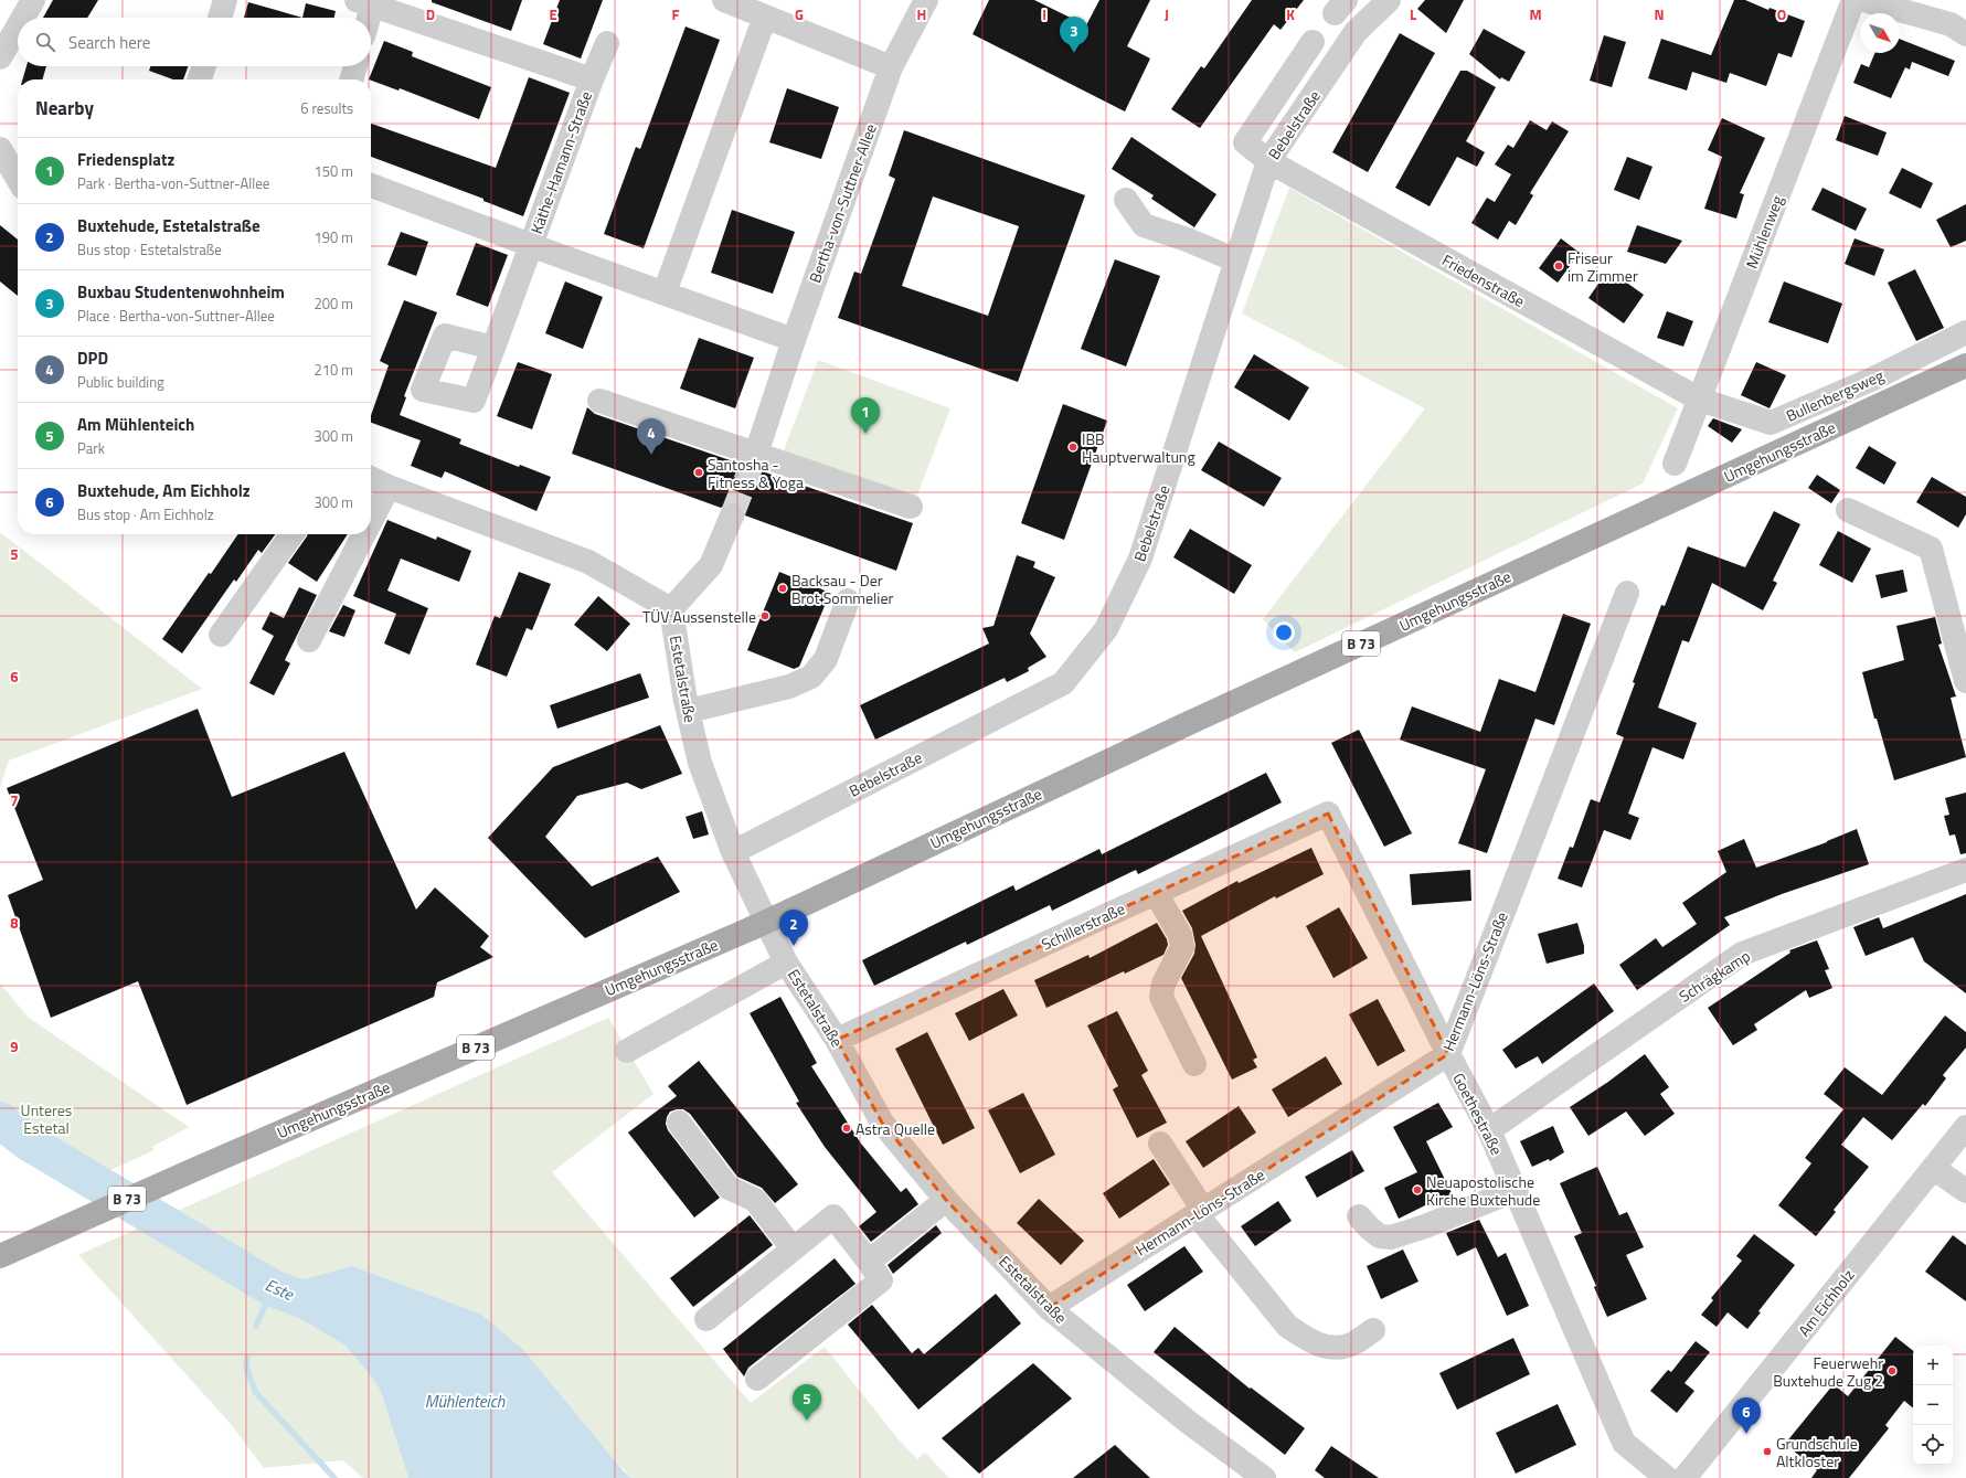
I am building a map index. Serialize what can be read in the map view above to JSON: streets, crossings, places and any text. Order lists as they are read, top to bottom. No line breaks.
{"streets":{"main road":["Umgehungsstraße","B 73"],"street":["Bebelstraße","Käthe-Hamann-Straße","Bertha-von-Suttner-Allee","Mühlenweg","Friedenstraße","Bullenbergsweg","Estetalstraße","Schillerstraße","Schrägkamp","Hermann-Löns-Straße","Goethestraße","Am Eichholz"]},"crossings":[["Bebelstraße","Friedenstraße"],["Bebelstraße","Estetalstraße"],["Mühlenweg","Friedenstraße"],["Mühlenweg","Bullenbergsweg"],["Friedenstraße","Bullenbergsweg"],["Estetalstraße","Schillerstraße"],["Estetalstraße","Hermann-Löns-Straße"],["Schillerstraße","Goethestraße"],["Schrägkamp","Goethestraße"],["Hermann-Löns-Straße","Goethestraße"]],"water":["Este","Mühlenteich"],"parks":["Unteres Estetal"],"places":["Friseur im Zimmer","IBB Hauptverwaltung","Santosha - Fitness & Yoga","Backsau - Der Brot Sommelier","TÜV Aussenstelle","Astra Quelle","Neuapostolische Kirche Buxtehude","Feuerwehr Buxtehude Zug 2","Grundschule Altkloster"],"north":"bottom right","page":{"pins":["3","1","4","2","5","6"],"search":"Search here","heading":["Nearby","6 results"],"list":[{"mark":"1","name":"Friedensplatz","note":"Park · Bertha-von-Suttner-Allee","value":"150 m"},{"mark":"2","name":"Buxtehude, Estetalstraße","note":"Bus stop · Estetalstraße","value":"190 m"},{"mark":"3","name":"Buxbau Studentenwohnheim","note":"Place · Bertha-von-Suttner-Allee","value":"200 m"},{"mark":"4","name":"DPD","note":"Public building","value":"210 m"},{"mark":"5","name":"Am Mühlenteich","note":"Park","value":"300 m"},{"mark":"6","name":"Buxtehude, Am Eichholz","note":"Bus stop · Am Eichholz","value":"300 m"}],"map_buttons":["+","−"]},"grid":{"columns":["D","E","F","G","H","I","J","K","L","M","N","O"],"rows":["5","6","7","8","9"]}}
